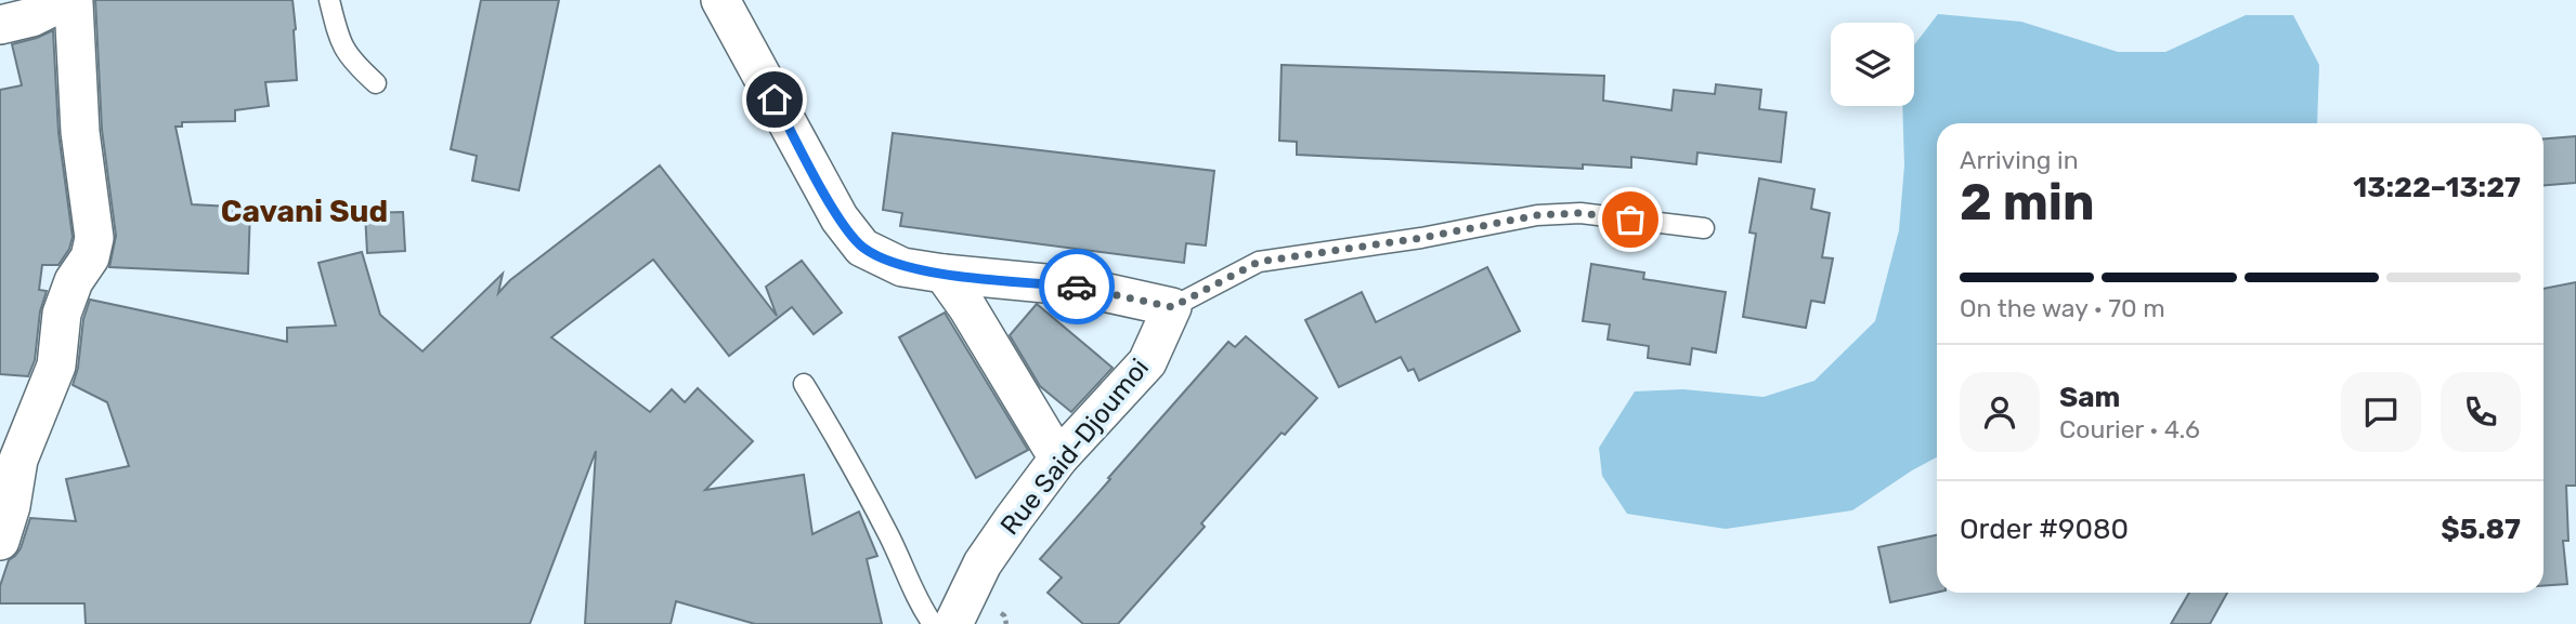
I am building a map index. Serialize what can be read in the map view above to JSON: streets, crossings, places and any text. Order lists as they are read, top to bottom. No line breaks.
{"streets":{"street":["Rue Said-Djoumoi"]},"districts":["Cavani Sud"],"page":{"heading":["2 min","Arriving in","13:22–13:27"],"panel":["Sam","Courier · 4.6","Order #9080","$5.87"],"bar":"On the way · 70 m"}}
